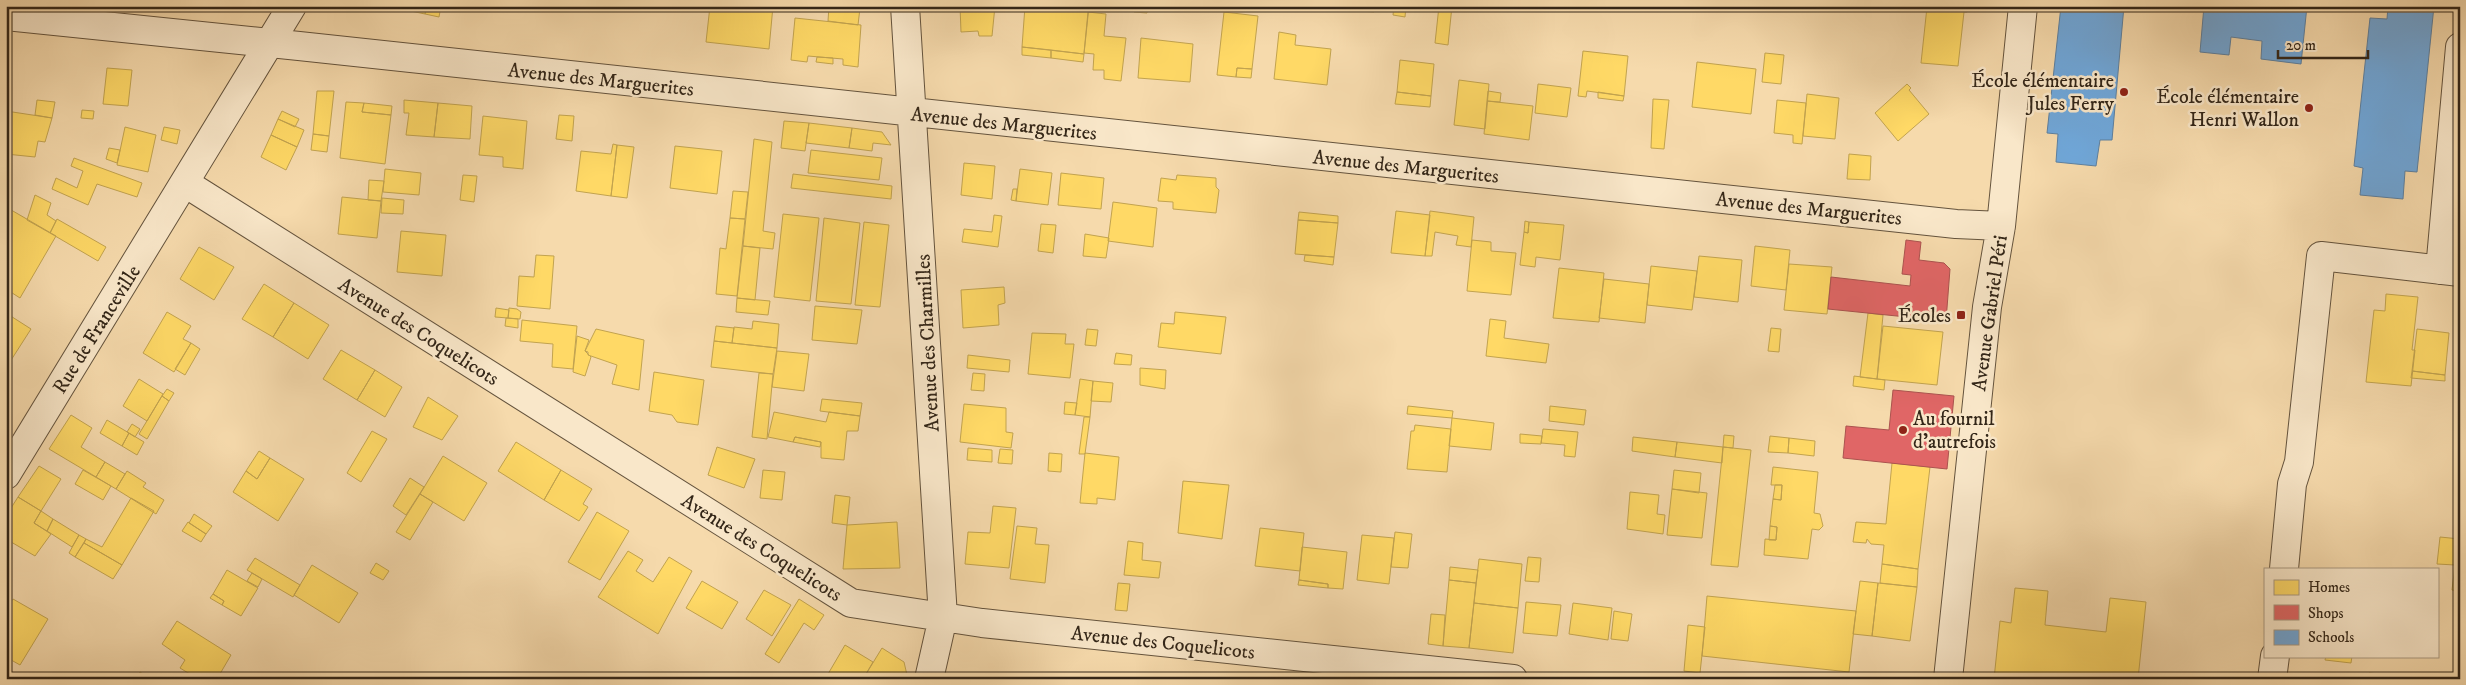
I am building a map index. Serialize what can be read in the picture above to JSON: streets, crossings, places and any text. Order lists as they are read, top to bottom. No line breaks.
{"streets":{"street":["Avenue des Marguerites","Avenue Gabriel Péri","Rue de Franceville","Avenue des Coquelicots","Avenue des Charmilles"]},"crossings":[["Avenue des Marguerites","Avenue Gabriel Péri"],["Avenue des Marguerites","Rue de Franceville"],["Avenue des Marguerites","Avenue des Charmilles"],["Rue de Franceville","Avenue des Coquelicots"],["Avenue des Coquelicots","Avenue des Charmilles"]],"places":{"other":["École élémentaire Jules Ferry","École élémentaire Henri Wallon","Au fournil d'autrefois"],"transit":["Écoles"]},"legend":["Homes","Shops","Schools"],"scale_bar":"20 m"}
